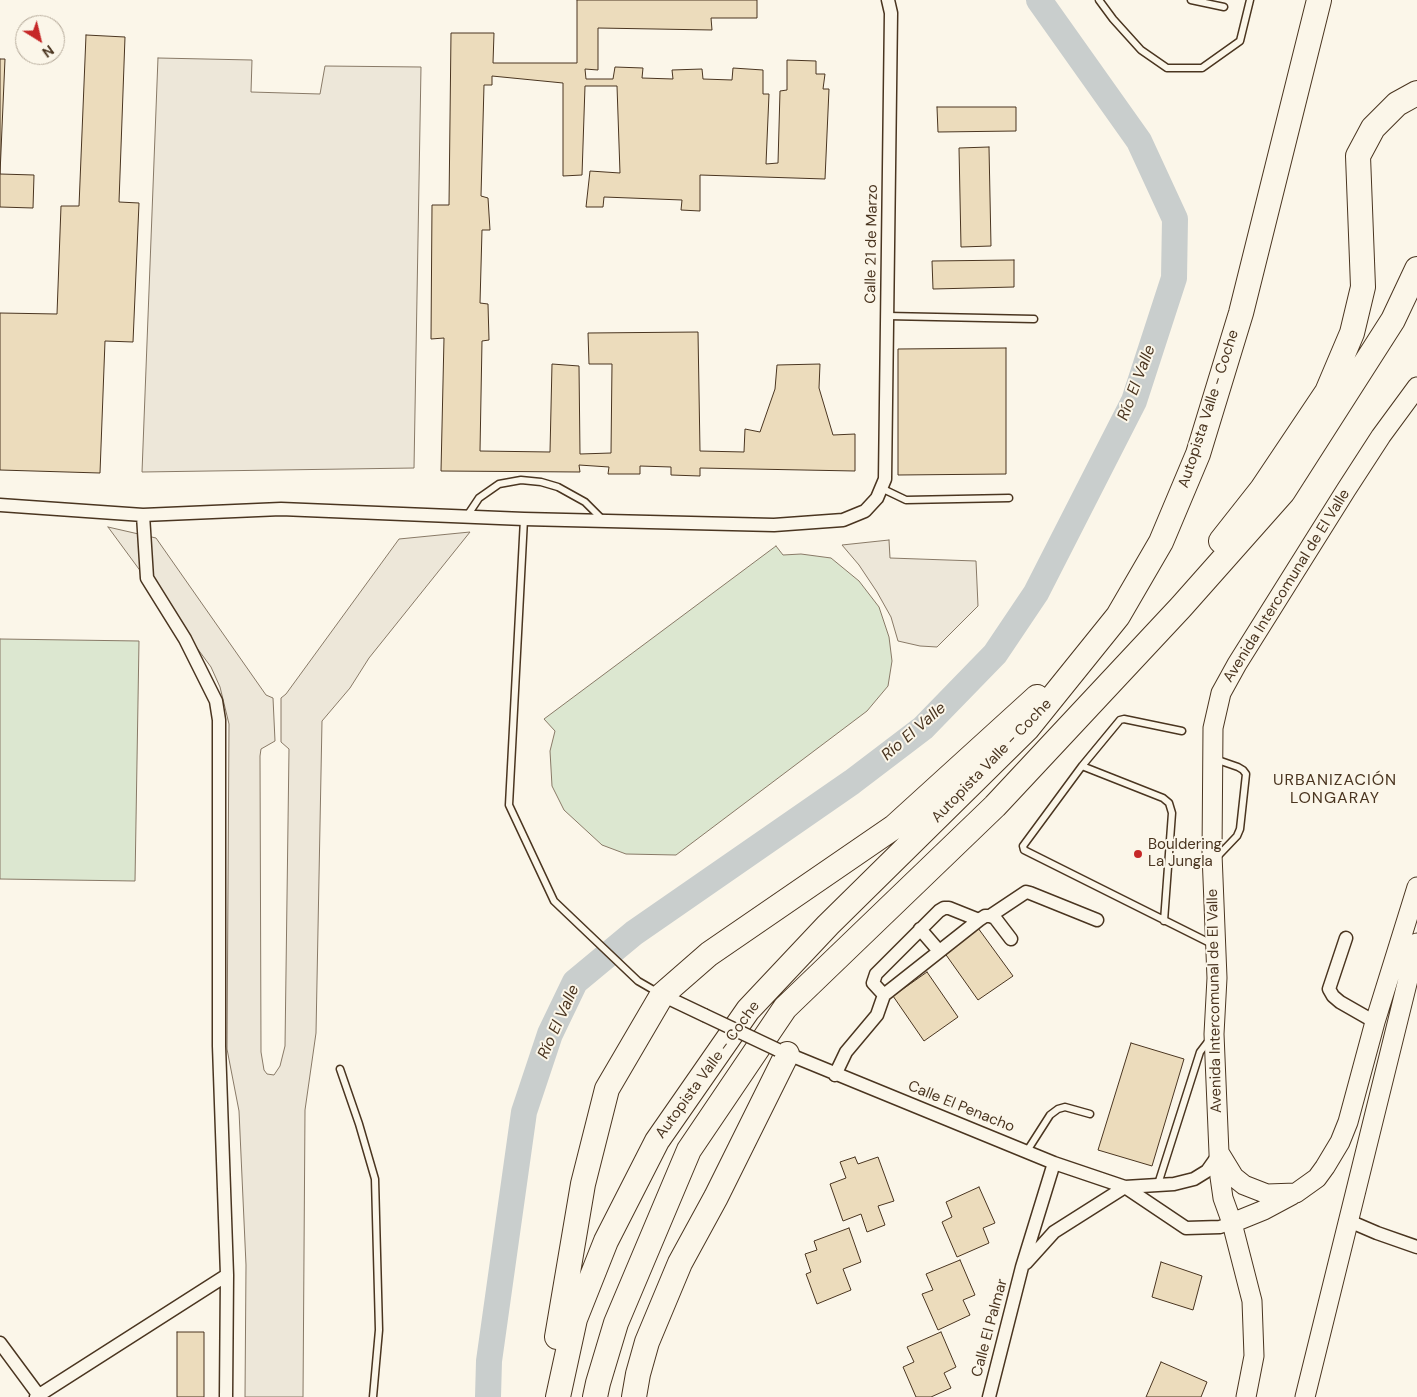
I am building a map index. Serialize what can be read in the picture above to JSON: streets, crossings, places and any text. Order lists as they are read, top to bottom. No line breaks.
{"streets":{"highway":["Autopista Valle - Coche"],"main road":["Avenida Intercomunal de El Valle"],"street":["Calle 21 de Marzo","Calle El Penacho","Calle El Palmar"]},"crossings":[["Calle El Penacho","Calle El Palmar"]],"districts":["URBANIZACIÓN LONGARAY"],"water":["Río El Valle"],"places":["Bouldering La Jungla"],"north":"bottom right"}
